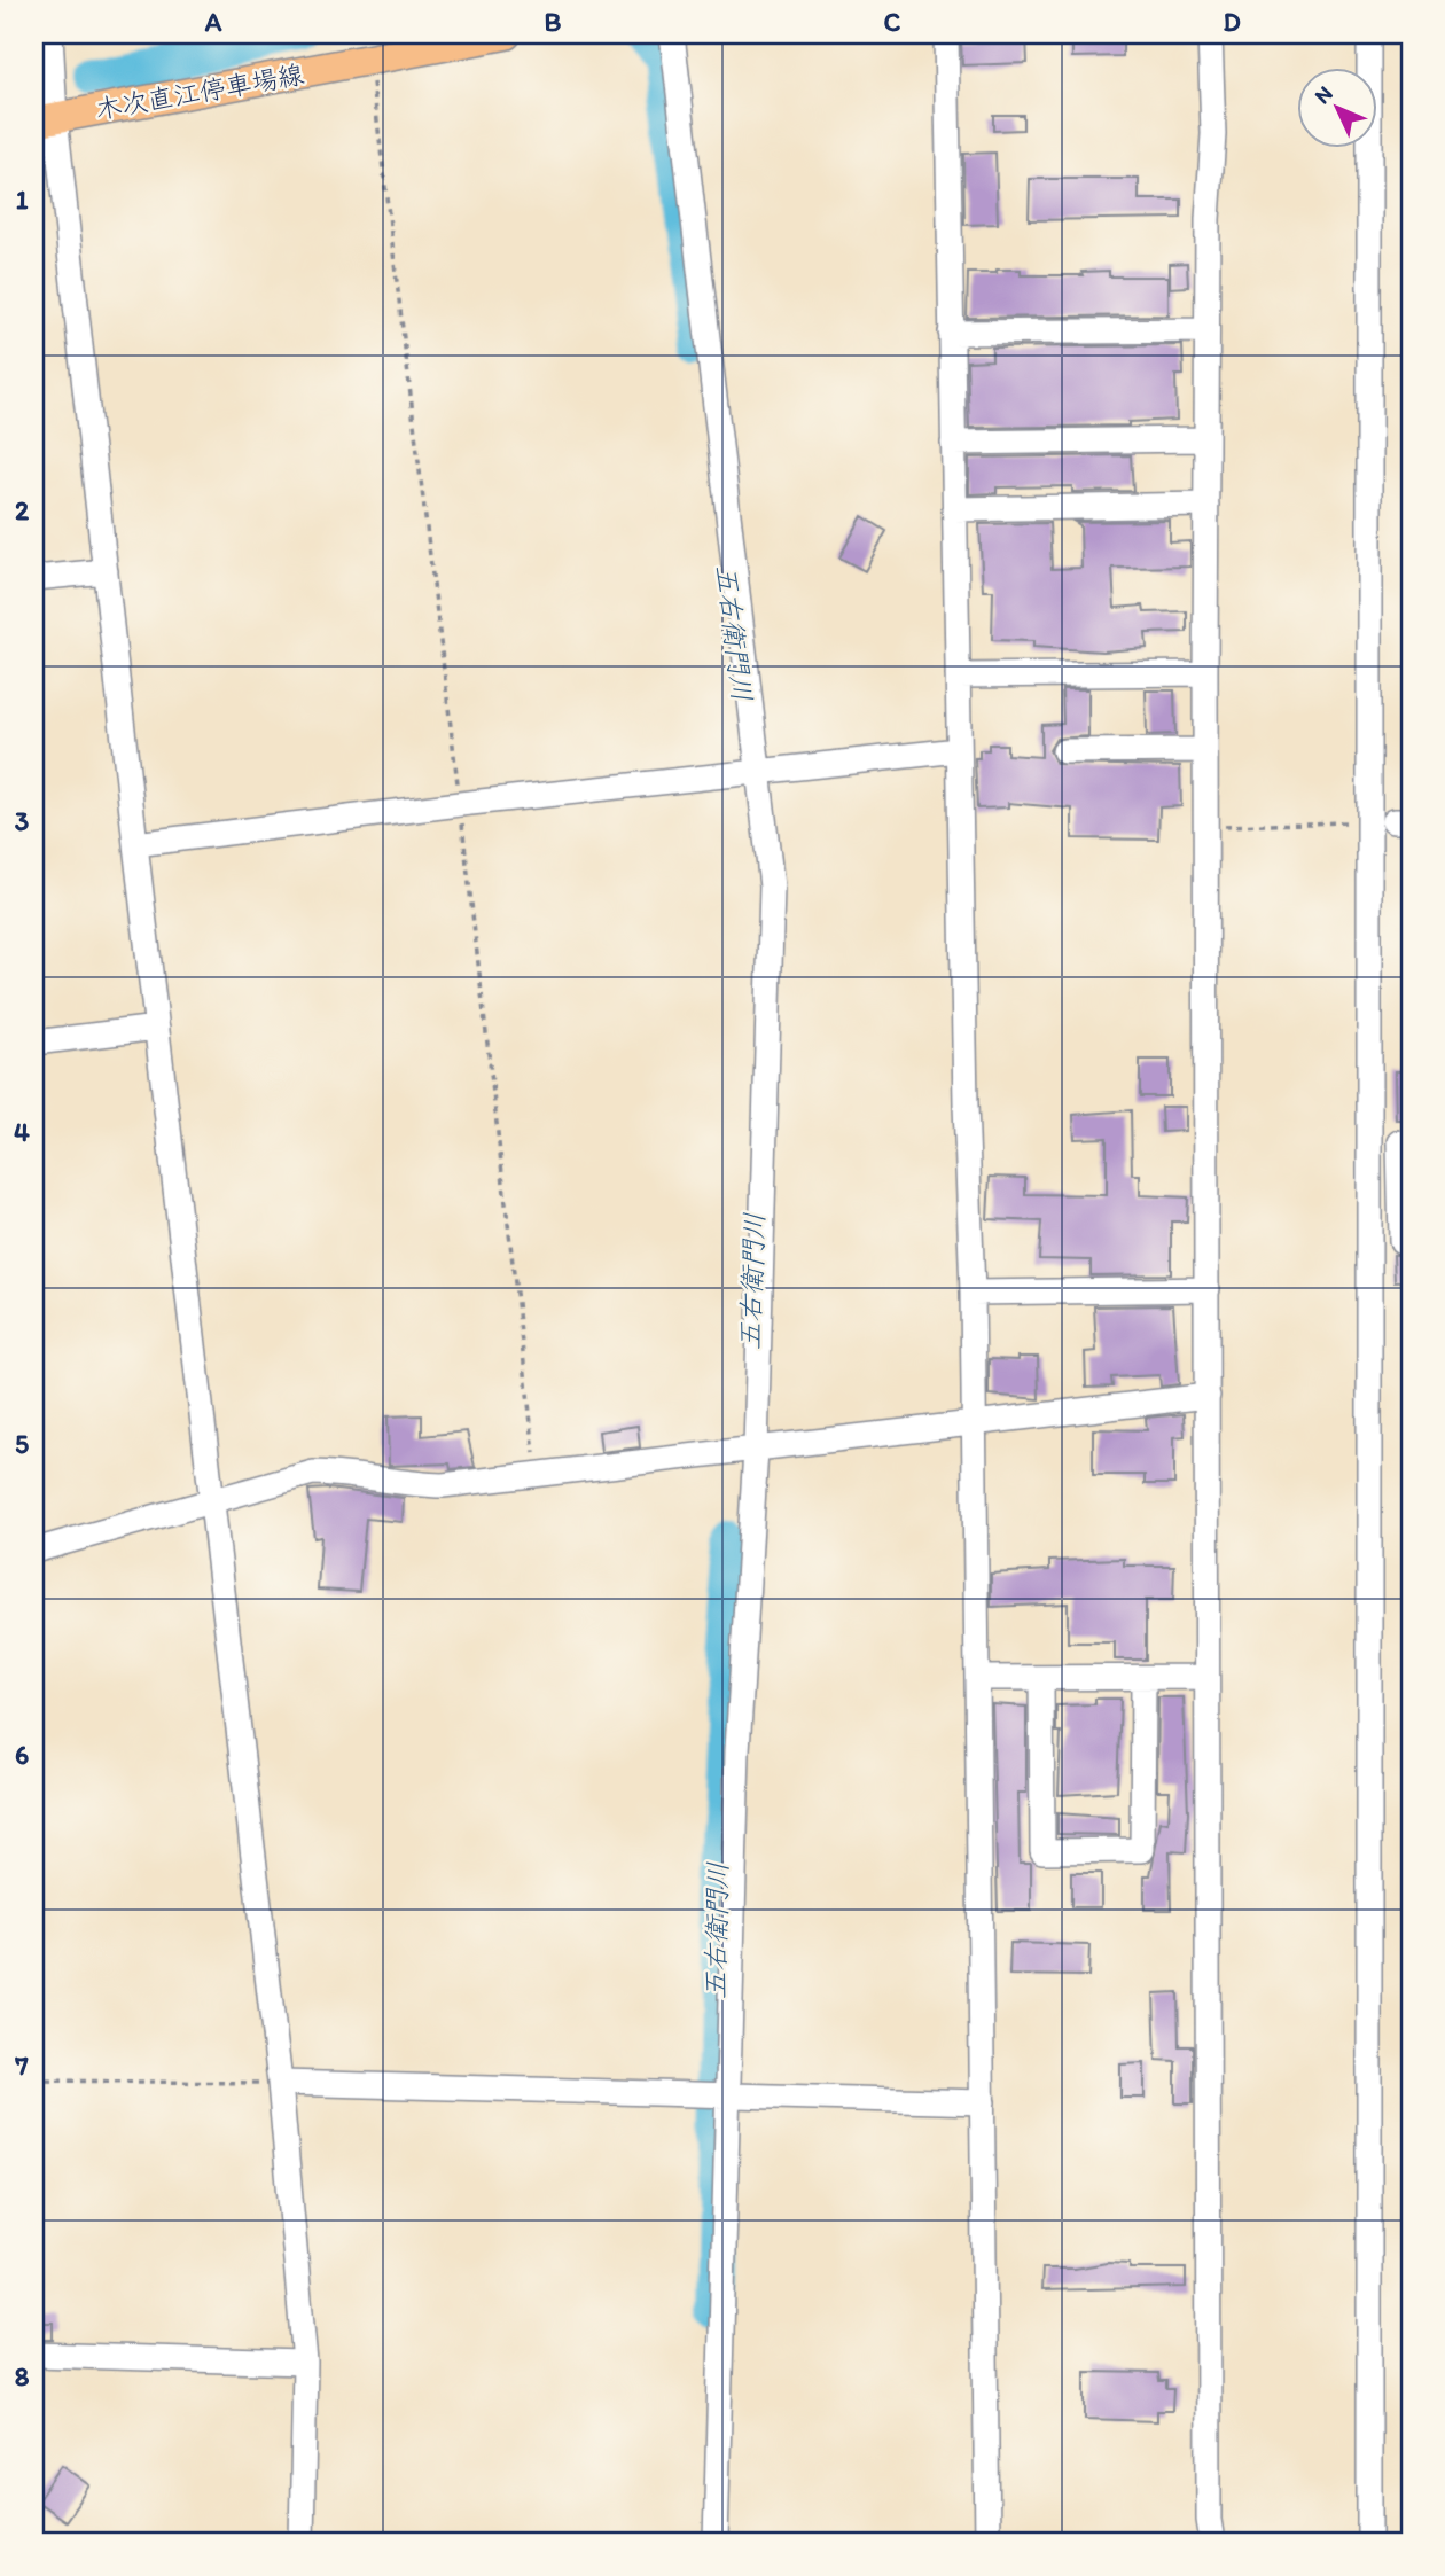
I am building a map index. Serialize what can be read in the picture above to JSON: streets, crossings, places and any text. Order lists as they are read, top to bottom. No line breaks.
{"streets":{"main road":["木次直江停車場線"]},"water":["五右衛門川"],"north":"top left","grid":{"columns":["A","B","C","D"],"rows":["1","2","3","4","5","6","7","8"]}}
